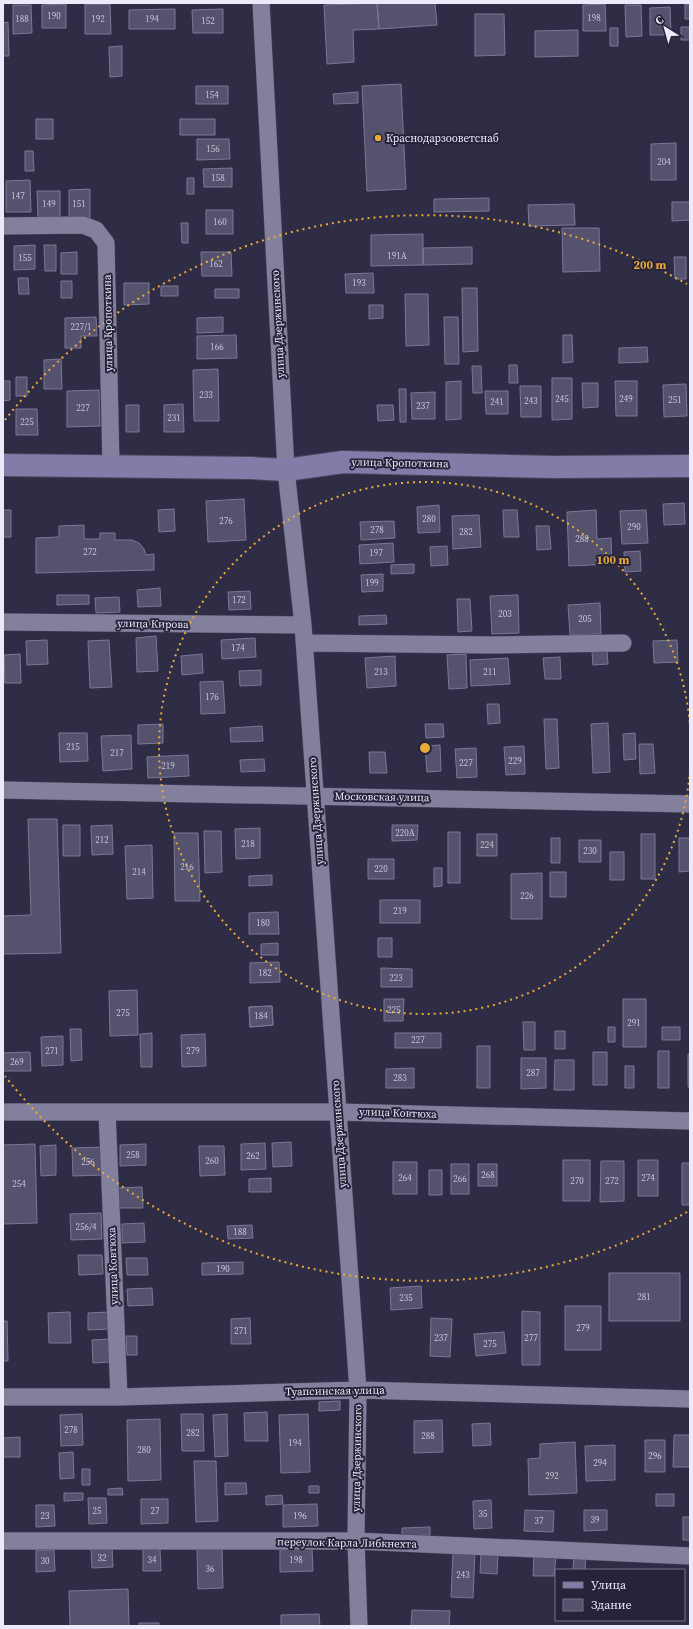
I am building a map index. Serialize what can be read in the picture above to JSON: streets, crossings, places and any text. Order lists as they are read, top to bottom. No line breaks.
{"streets":{"main road":["улица Кропоткина"],"street":["улица Дзержинского","улица Кирова","Московская улица","улица Ковтюха","Туапсинская улица","переулок Карла Либкнехта"]},"crossings":[["улица Кропоткина","улица Дзержинского"],["улица Дзержинского","улица Кирова"],["улица Дзержинского","Московская улица"],["улица Дзержинского","улица Ковтюха"],["улица Дзержинского","Туапсинская улица"],["улица Дзержинского","переулок Карла Либкнехта"],["улица Ковтюха","Туапсинская улица"]],"places":["Краснодарзооветснаб"],"house_numbers":["190","198","188","192","194","152","154","156","204","158","147","149","151","160","191А","155","162","193","227/1","166","233","245","249","251","243","241","237","227","231","225","280","276","290","278","282","288","272","197","199","172","203","205","174","213","211","176","215","217","229","227","219","220А","212","218","224","230","216","220","214","226","219","180","182","223","225","275","184","291","227","271","279","269","287","283","258","262","260","256","268","264","274","266","270","272","254","256/4","188","190","281","235","279","271","237","277","275","278","282","288","194","280","296","294","292","25","27","35","23","196","39","37","32","34","198","30","36","243"],"legend":["Улица","Здание"],"north":"top left","rings":["200 m","100 m"]}
